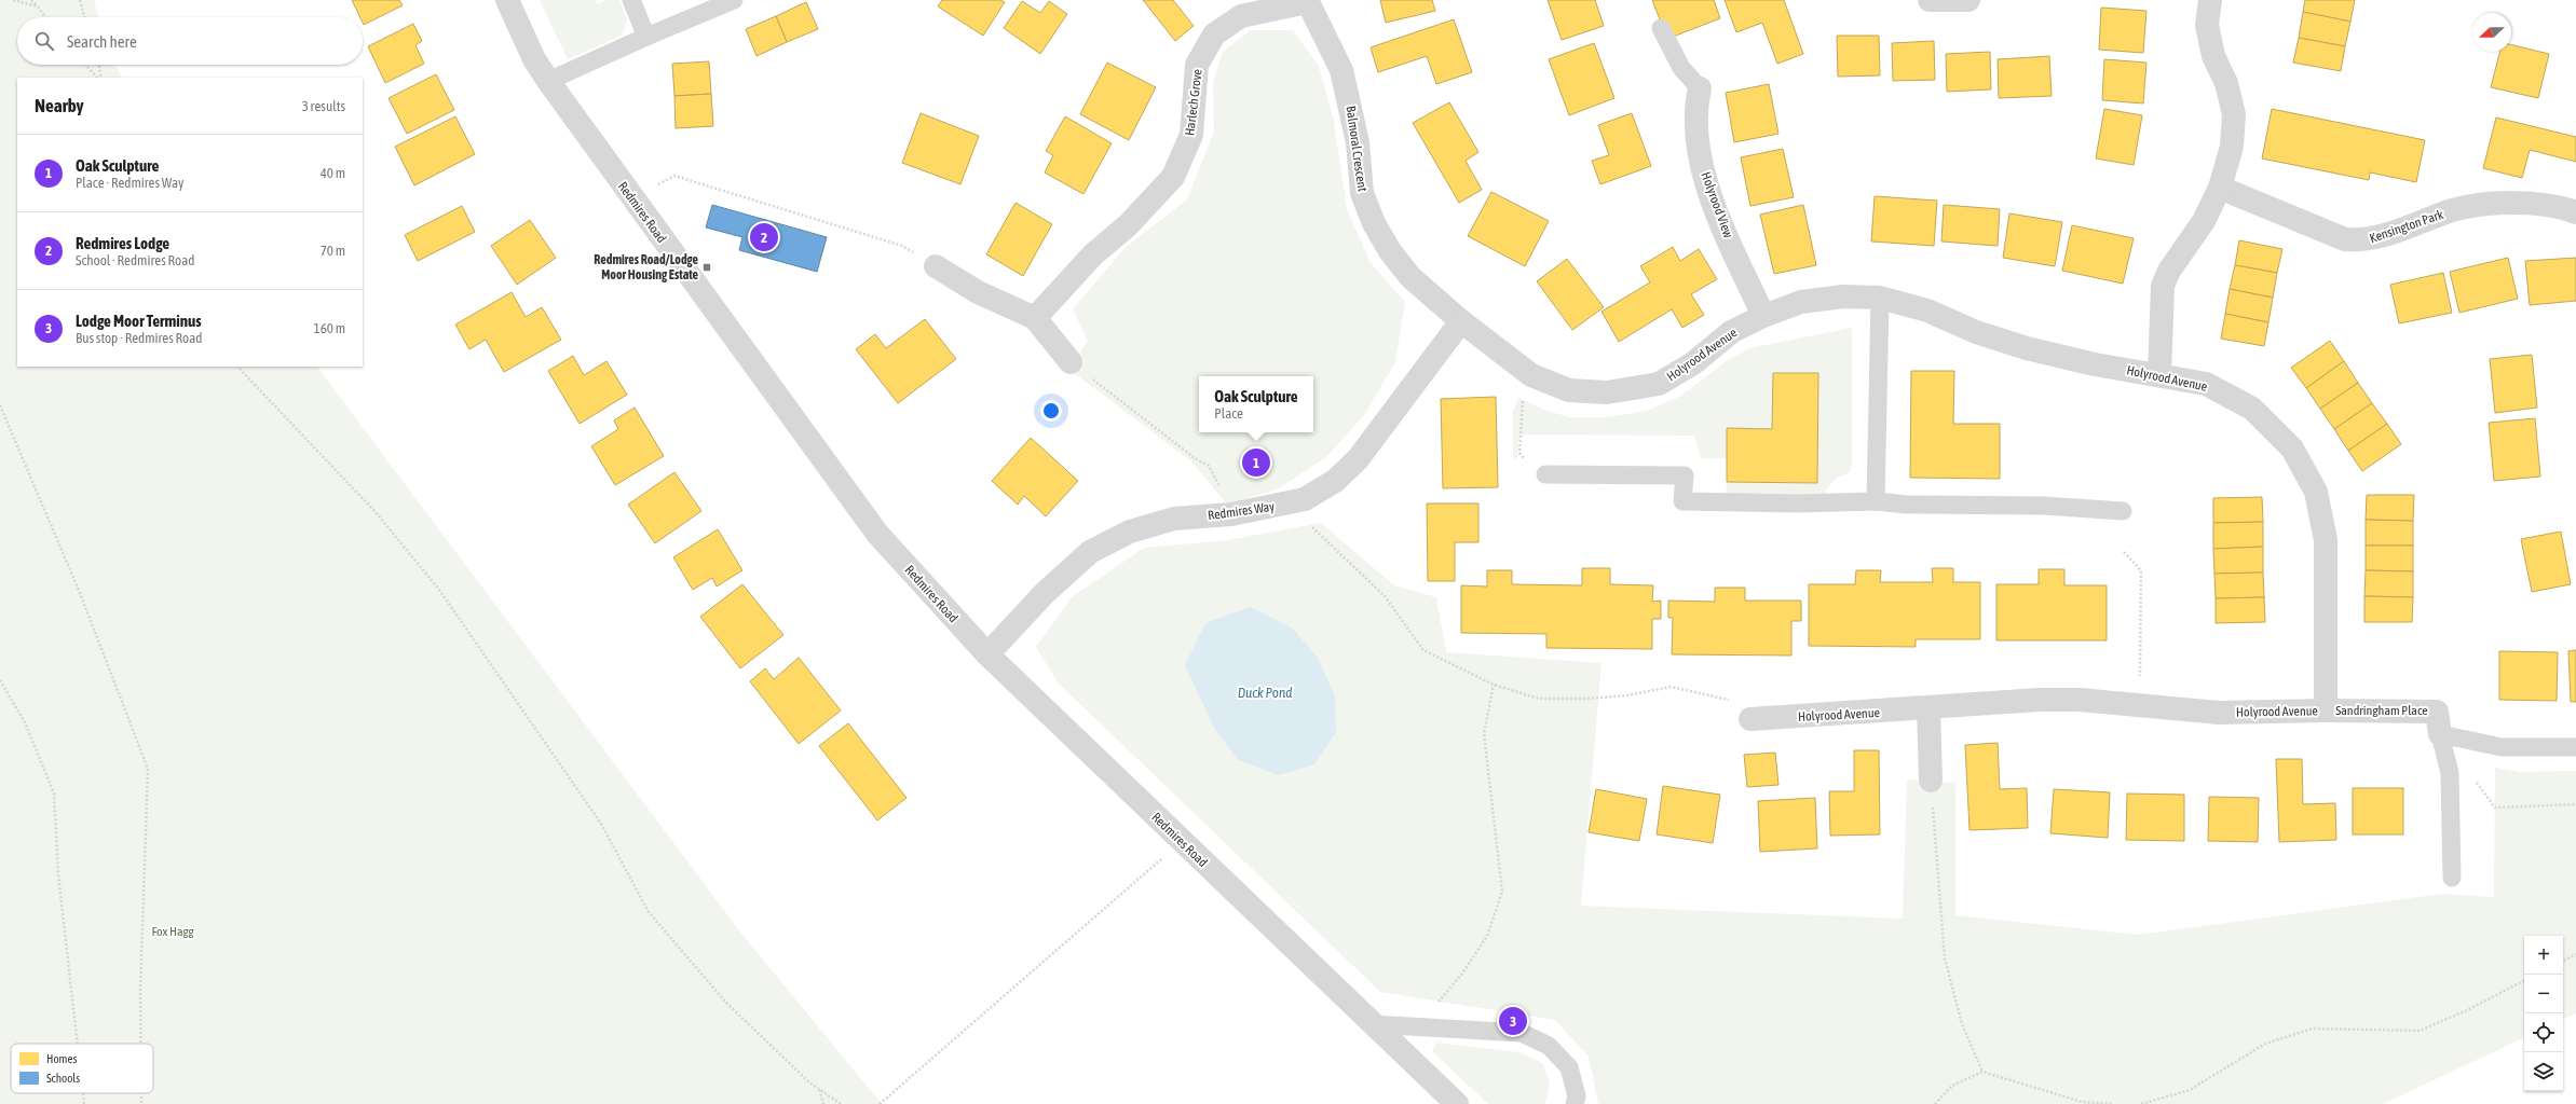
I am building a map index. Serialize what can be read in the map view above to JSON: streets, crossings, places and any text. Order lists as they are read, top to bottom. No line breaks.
{"streets":{"street":["Harlech Grove","Balmoral Crescent","Holyrood View","Redmires Road","Kensington Park","Holyrood Avenue","Redmires Way","Sandringham Place"]},"crossings":[["Harlech Grove","Balmoral Crescent"],["Balmoral Crescent","Holyrood Avenue"],["Balmoral Crescent","Redmires Way"],["Holyrood View","Holyrood Avenue"],["Redmires Road","Redmires Way"],["Holyrood Avenue","Redmires Way"],["Holyrood Avenue","Sandringham Place"]],"water":["Duck Pond"],"parks":["Fox Hagg"],"places":{"transit":["Redmires Road/Lodge Moor Housing Estate"]},"legend":["Homes","Schools"],"north":"left","page":{"search":"Search here","heading":["Nearby","3 results"],"list":[{"mark":"1","name":"Oak Sculpture","note":"Place · Redmires Way","value":"40 m"},{"mark":"2","name":"Redmires Lodge","note":"School · Redmires Road","value":"70 m"},{"mark":"3","name":"Lodge Moor Terminus","note":"Bus stop · Redmires Road","value":"160 m"}],"pins":["2","1","3"],"popup":["Oak Sculpture","Place"],"map_buttons":["+","−"]}}
